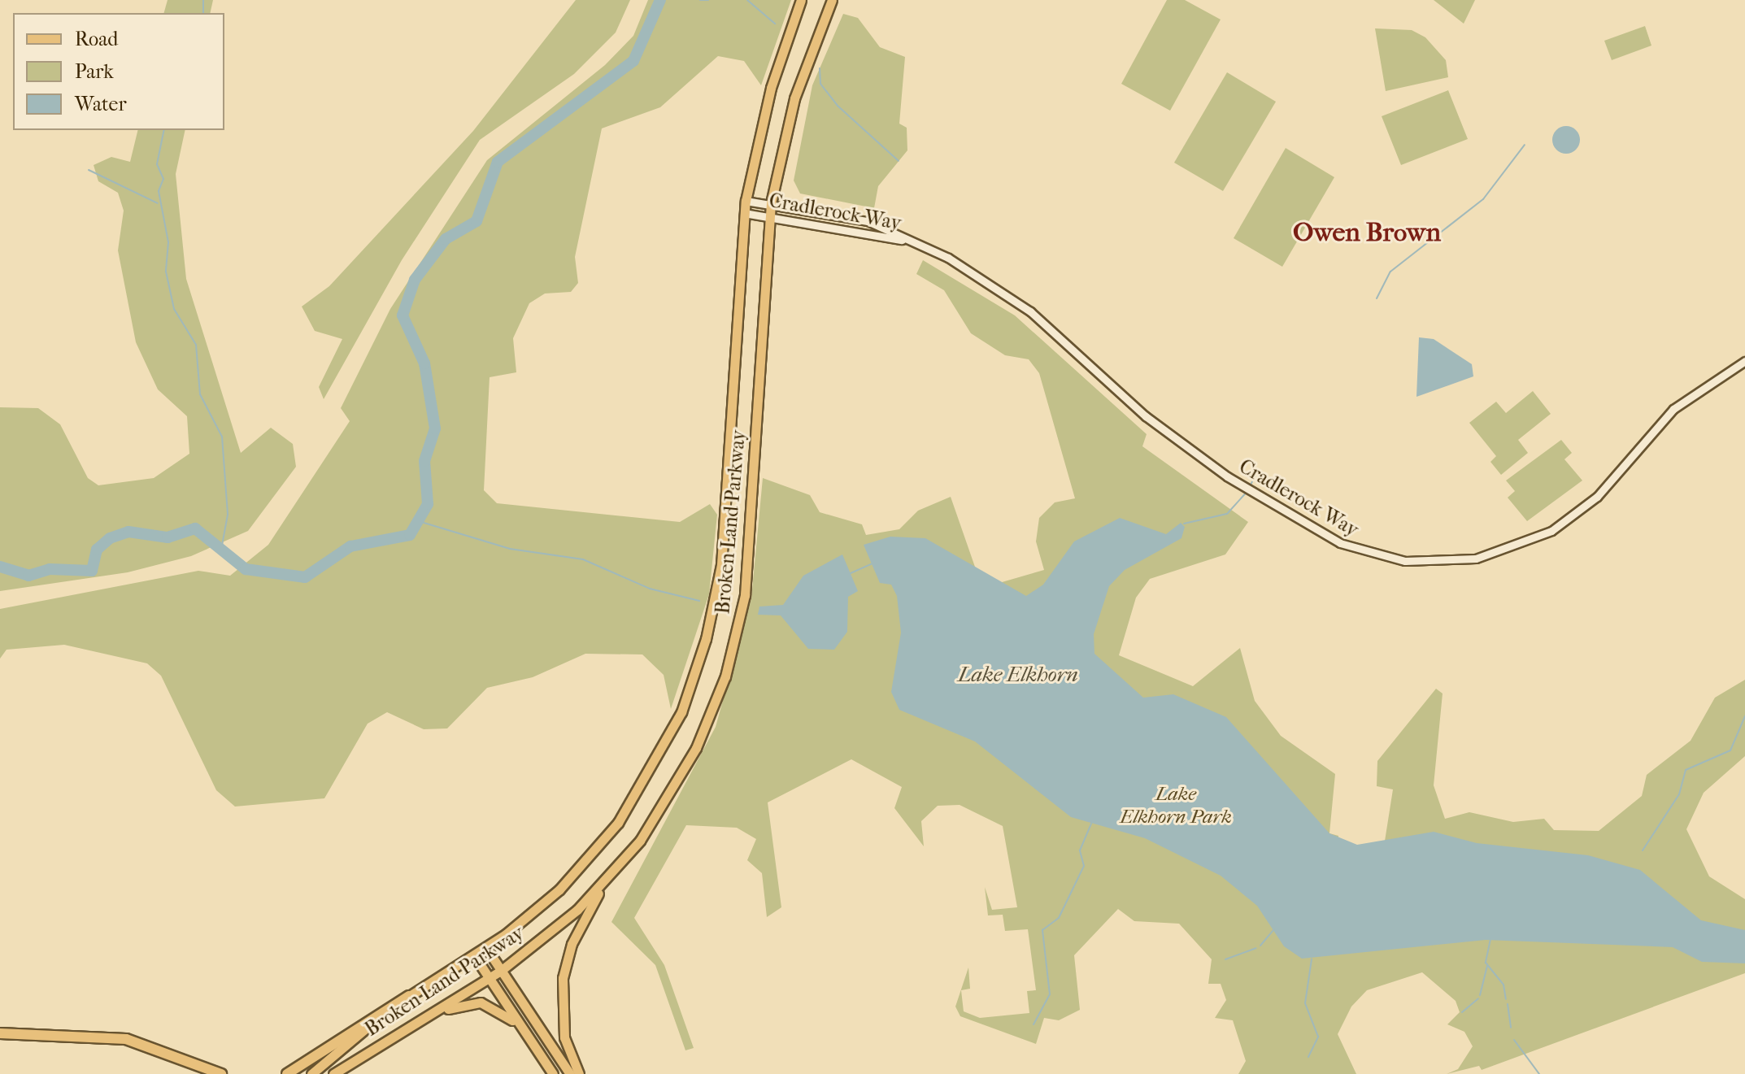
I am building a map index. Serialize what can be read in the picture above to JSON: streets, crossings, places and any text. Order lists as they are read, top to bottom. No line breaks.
{"streets":{"main road":["Broken Land Parkway"],"street":["Cradlerock Way"]},"crossings":[["Cradlerock Way","Broken Land Parkway"]],"districts":["Owen Brown"],"water":["Lake Elkhorn"],"parks":["Lake Elkhorn Park"],"legend":["Road","Park","Water"]}
